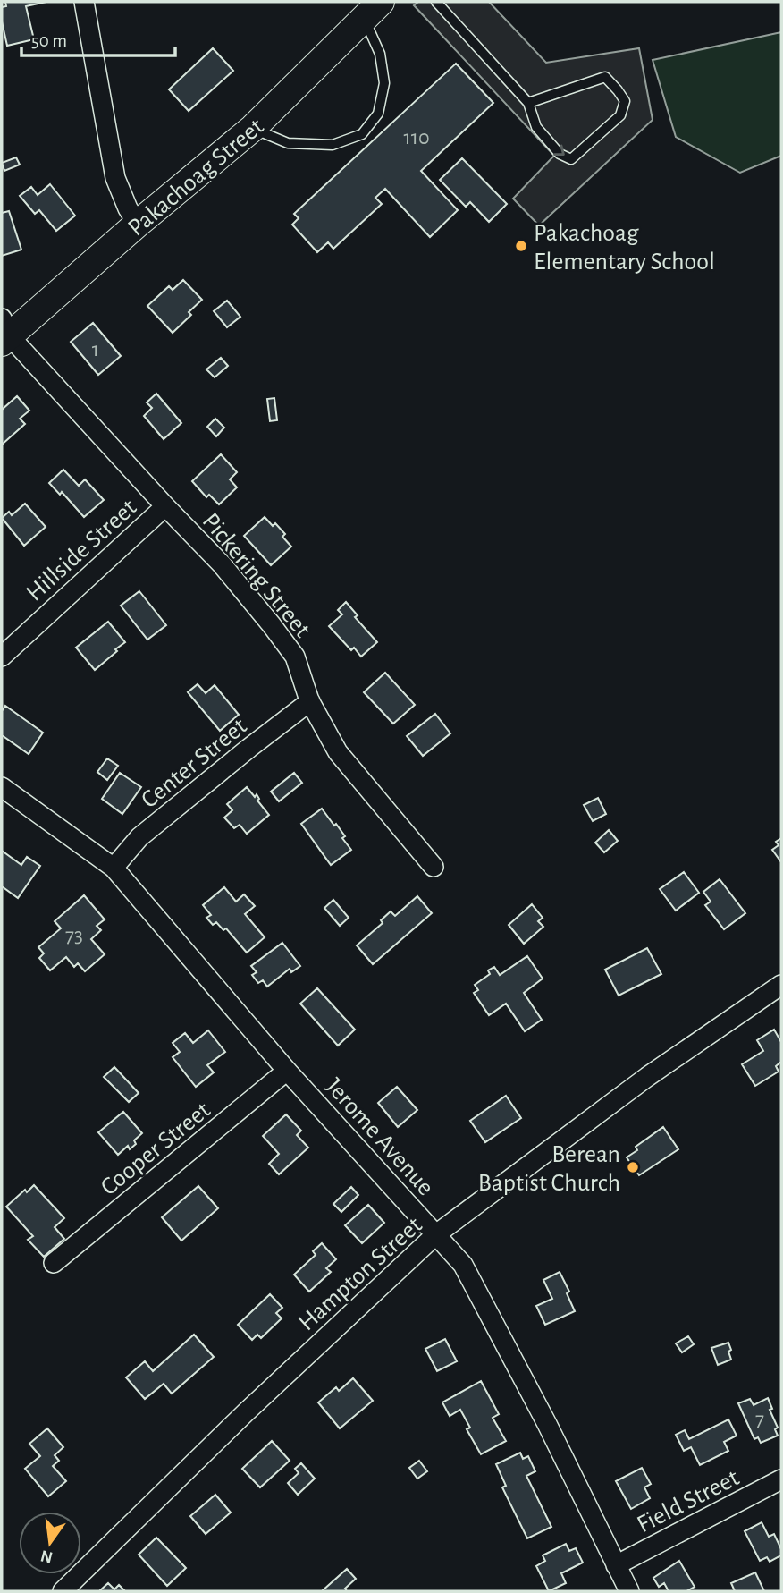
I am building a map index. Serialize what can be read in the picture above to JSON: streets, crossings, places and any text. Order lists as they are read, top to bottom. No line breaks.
{"streets":{"street":["Pakachoag Street","Hillside Street","Pickering Street","Center Street","Jerome Avenue","Cooper Street","Hampton Street","Field Street"]},"crossings":[["Pakachoag Street","Pickering Street"],["Hillside Street","Pickering Street"],["Pickering Street","Center Street"],["Center Street","Jerome Avenue"],["Jerome Avenue","Cooper Street"],["Jerome Avenue","Hampton Street"],["Jerome Avenue","Field Street"]],"places":["Pakachoag Elementary School","Berean Baptist Church"],"house_numbers":["110","1","73","7"],"scale_bar":"50 m","north":"bottom"}
